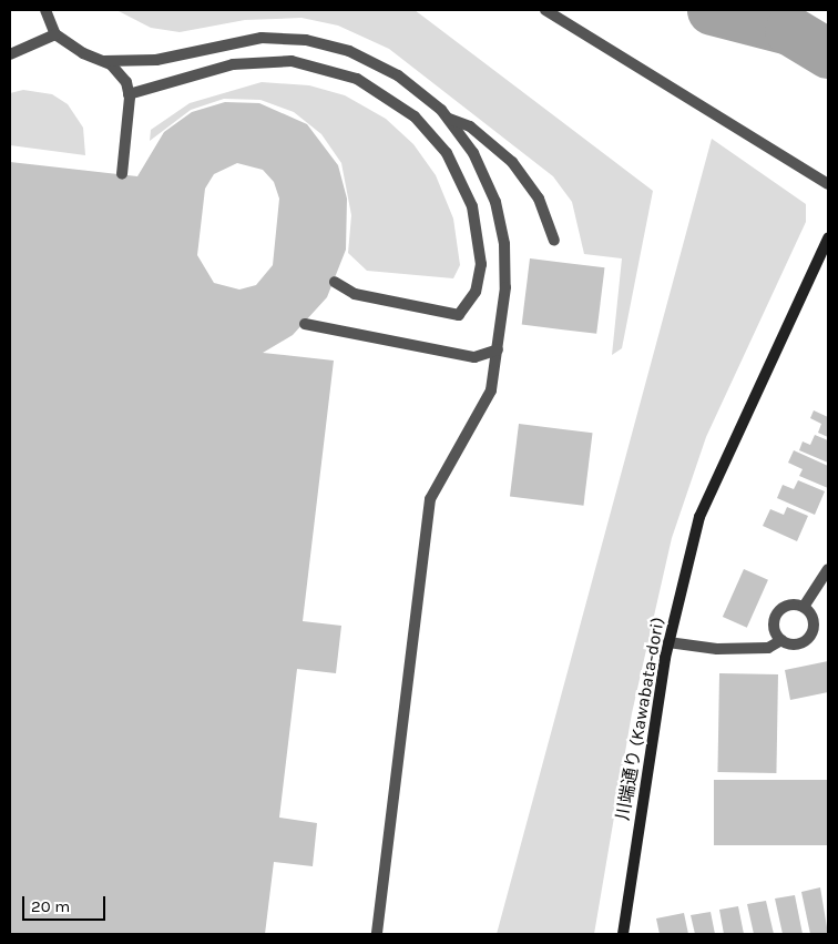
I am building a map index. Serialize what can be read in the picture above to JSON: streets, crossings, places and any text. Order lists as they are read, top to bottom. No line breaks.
{"streets":{"street":["川端通り (Kawabata-dori)"]},"scale_bar":"20 m"}
